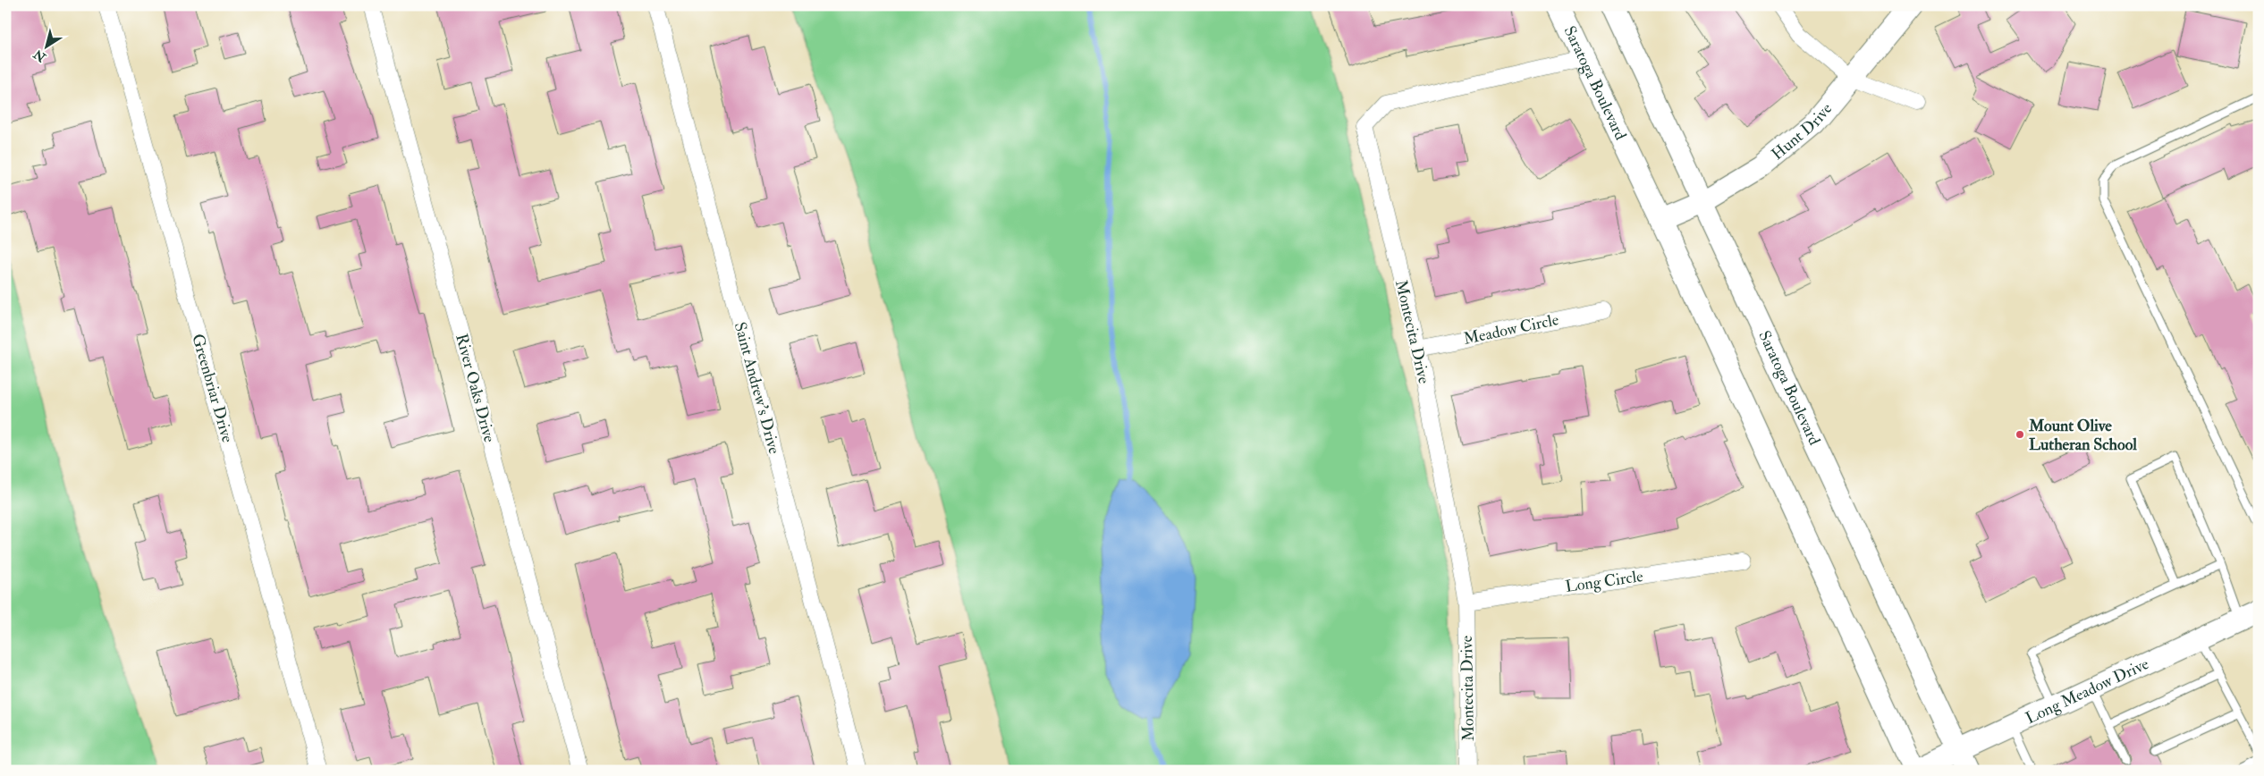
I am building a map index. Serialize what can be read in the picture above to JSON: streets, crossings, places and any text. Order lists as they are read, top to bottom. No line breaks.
{"streets":{"main road":["Saratoga Boulevard","Hunt Drive","Long Meadow Drive"],"street":["Meadow Circle","Montecita Drive","Greenbriar Drive","River Oaks Drive","Saint Andrew's Drive","Long Circle"]},"crossings":[["Saratoga Boulevard","Hunt Drive"],["Saratoga Boulevard","Montecita Drive"],["Saratoga Boulevard","Long Meadow Drive"],["Meadow Circle","Montecita Drive"],["Montecita Drive","Long Circle"]],"places":["Mount Olive Lutheran School"],"north":"bottom left"}
